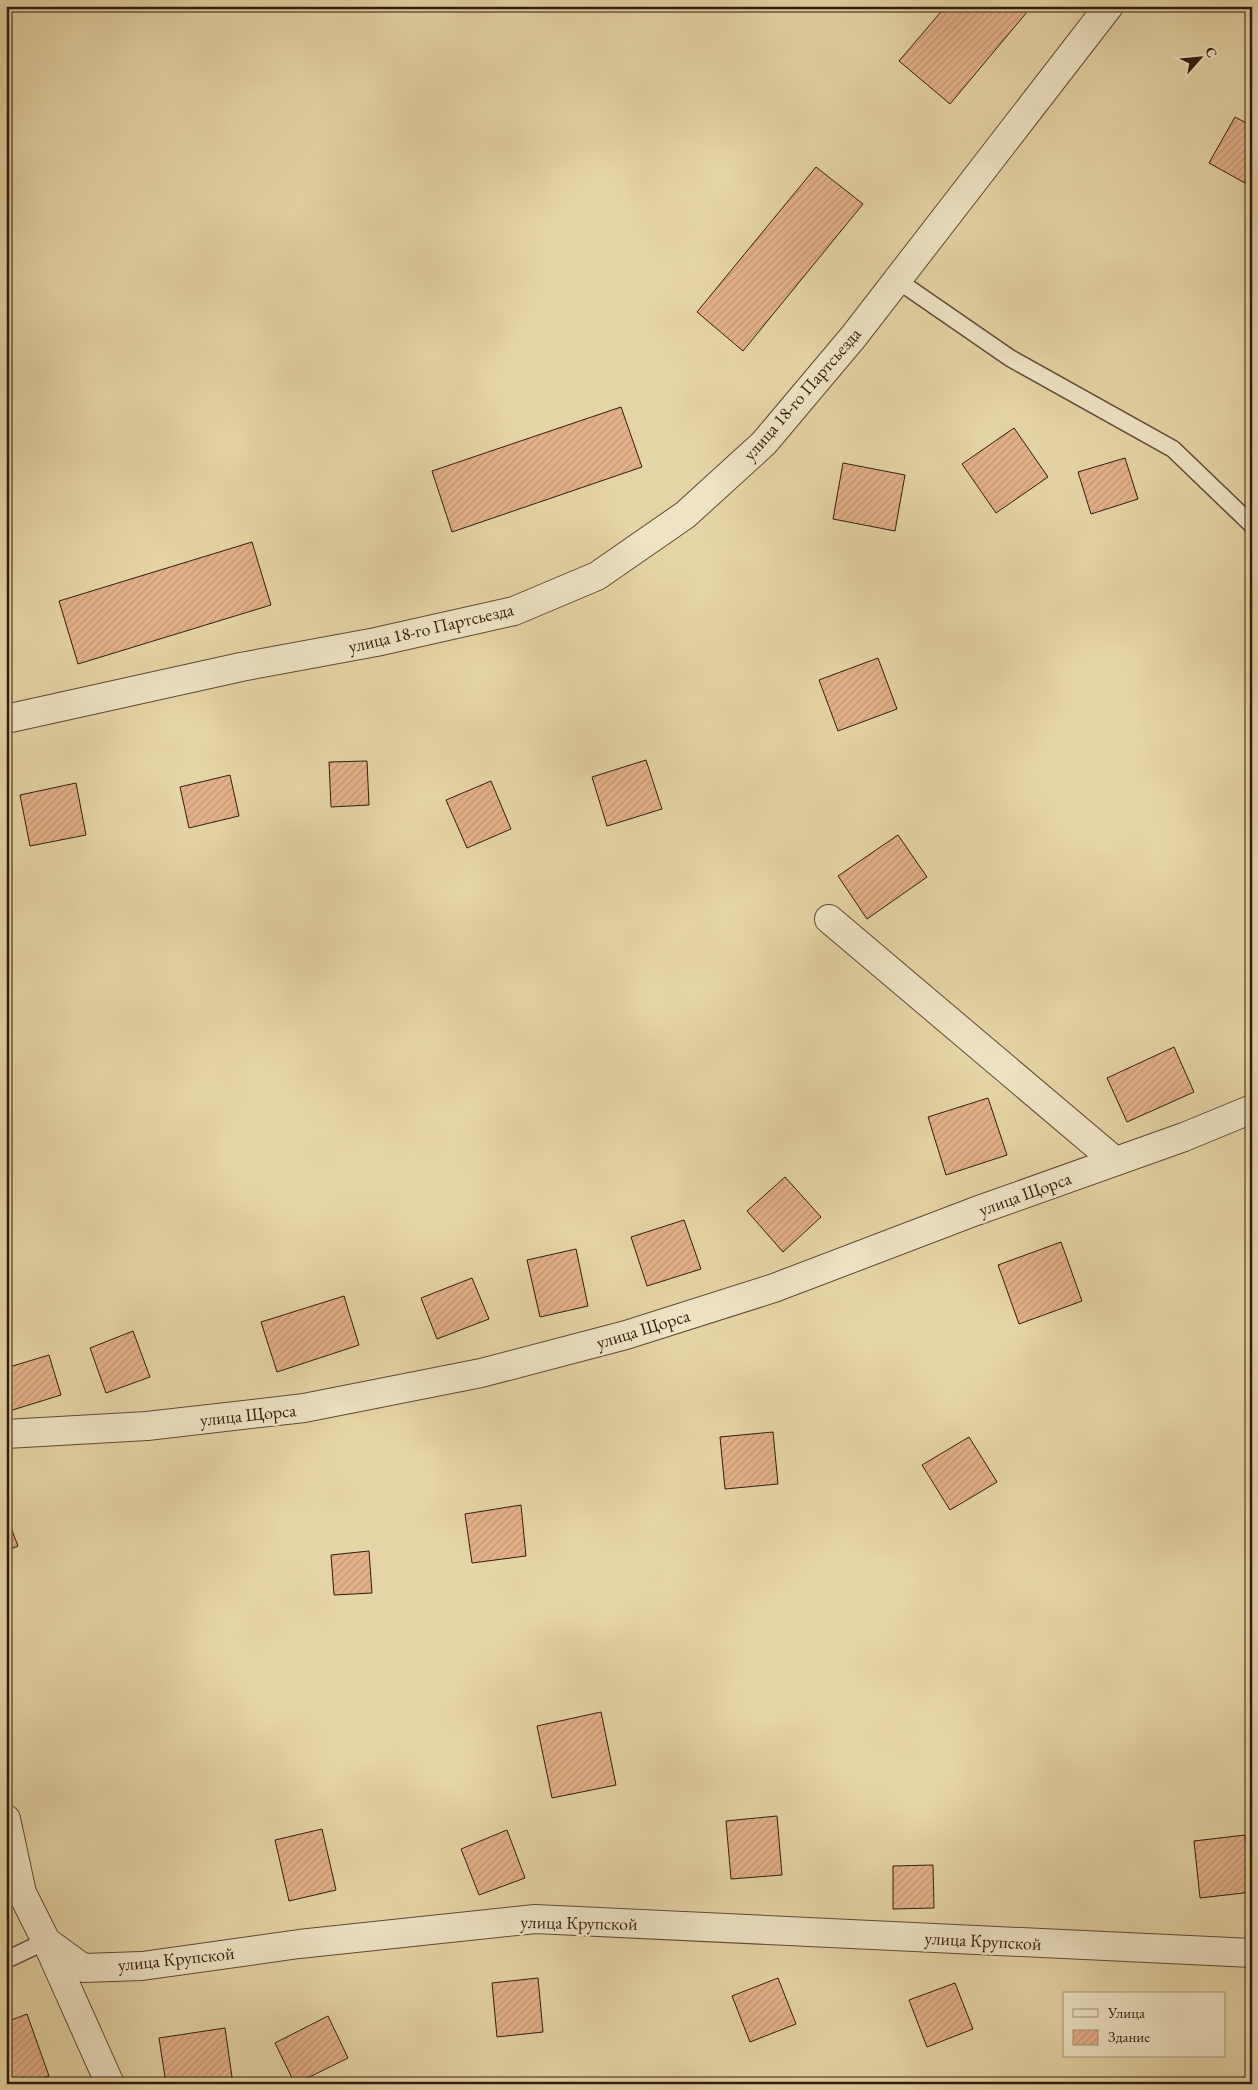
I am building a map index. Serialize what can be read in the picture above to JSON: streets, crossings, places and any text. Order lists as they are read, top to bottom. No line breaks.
{"streets":{"street":["улица 18-го Партсьезда","улица Щорса","улица Крупской"]},"legend":["Улица","Здание"],"north":"top right"}
